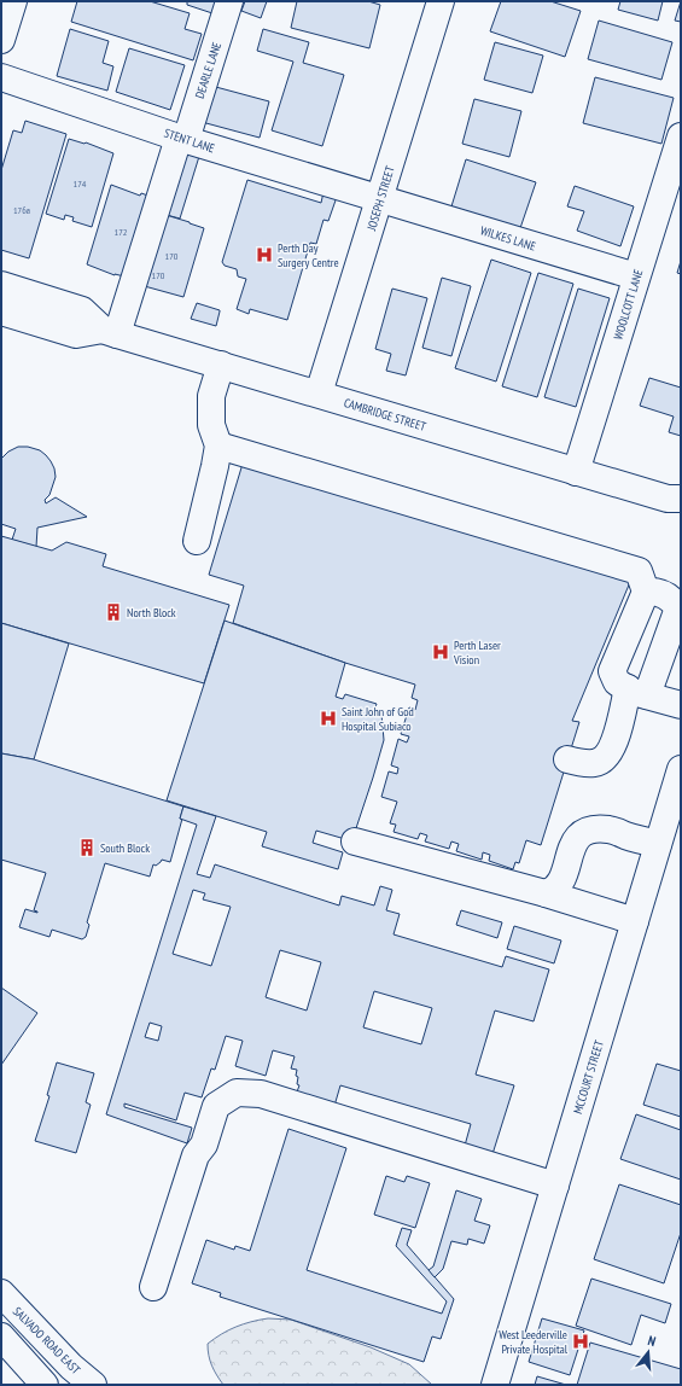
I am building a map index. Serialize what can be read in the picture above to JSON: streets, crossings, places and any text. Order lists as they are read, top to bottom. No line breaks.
{"streets":{"street":["DEARLE LANE","STENT LANE","JOSEPH STREET","WILKES LANE","WOOLCOTT LANE","CAMBRIDGE STREET","MCCOURT STREET","SALVADO ROAD EAST"]},"crossings":[["DEARLE LANE","STENT LANE"],["DEARLE LANE","CAMBRIDGE STREET"],["STENT LANE","JOSEPH STREET"],["STENT LANE","WILKES LANE"],["JOSEPH STREET","WILKES LANE"],["JOSEPH STREET","CAMBRIDGE STREET"],["WILKES LANE","WOOLCOTT LANE"],["WOOLCOTT LANE","CAMBRIDGE STREET"]],"places":{"hospital":["Perth Day Surgery Centre","Perth Laser Vision","Saint John of God Hospital Subiaco","West Leederville Private Hospital"],"building":["North Block","South Block"]},"house_numbers":["174","176a","172","170","170"],"north":"top"}
